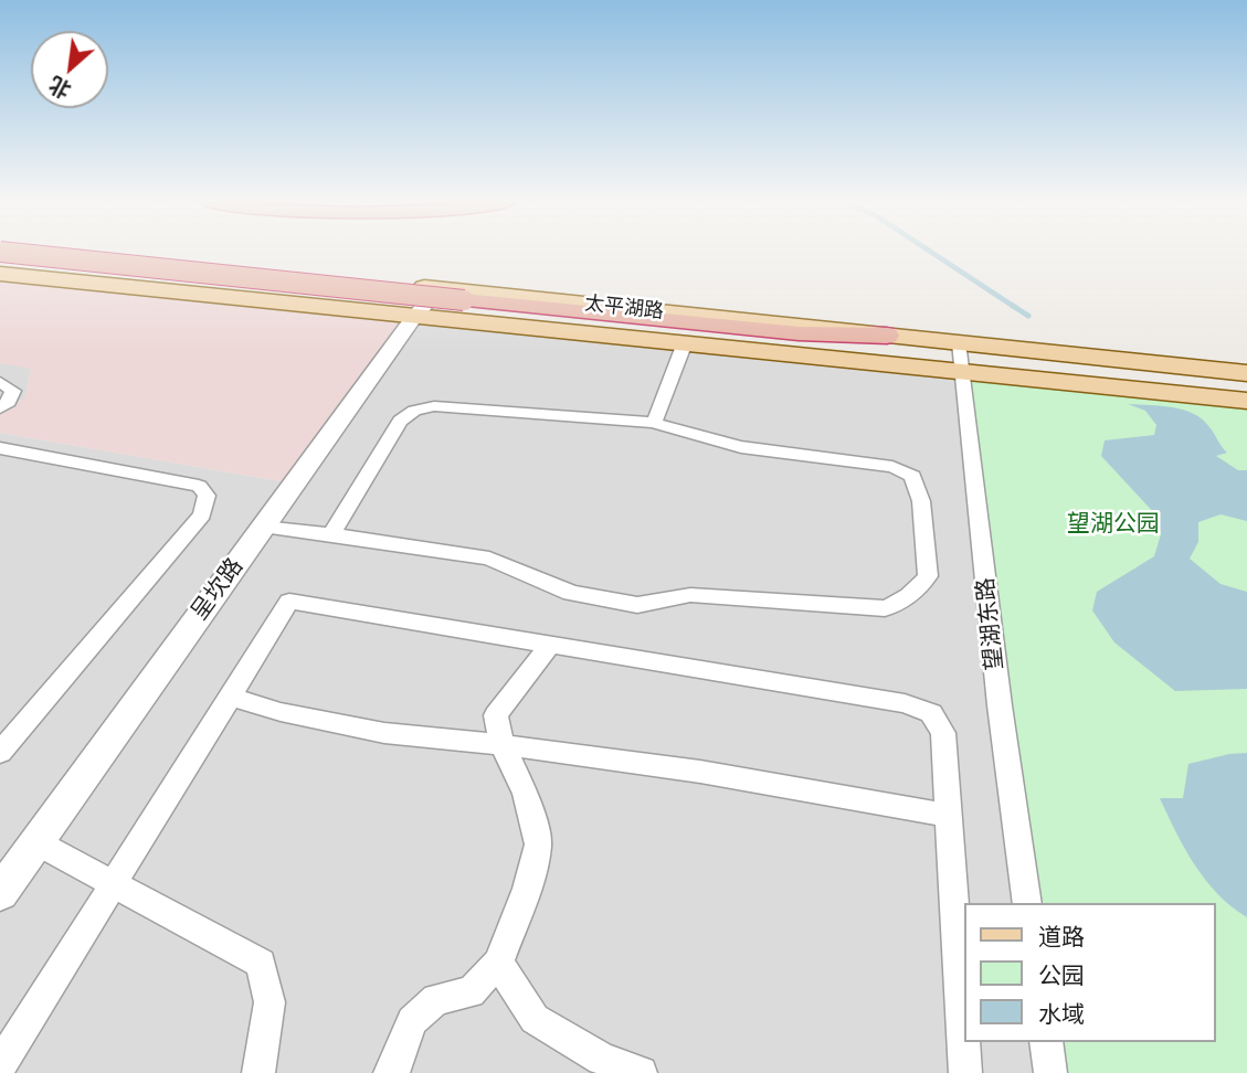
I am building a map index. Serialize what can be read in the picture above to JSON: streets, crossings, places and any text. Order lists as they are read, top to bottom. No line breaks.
{"streets":{"main road":["太平湖路"],"street":["呈坎路","望湖东路"]},"crossings":[["太平湖路","呈坎路"],["太平湖路","望湖东路"]],"parks":["望湖公园"],"legend":["道路","公园","水域"],"north":"bottom left"}
